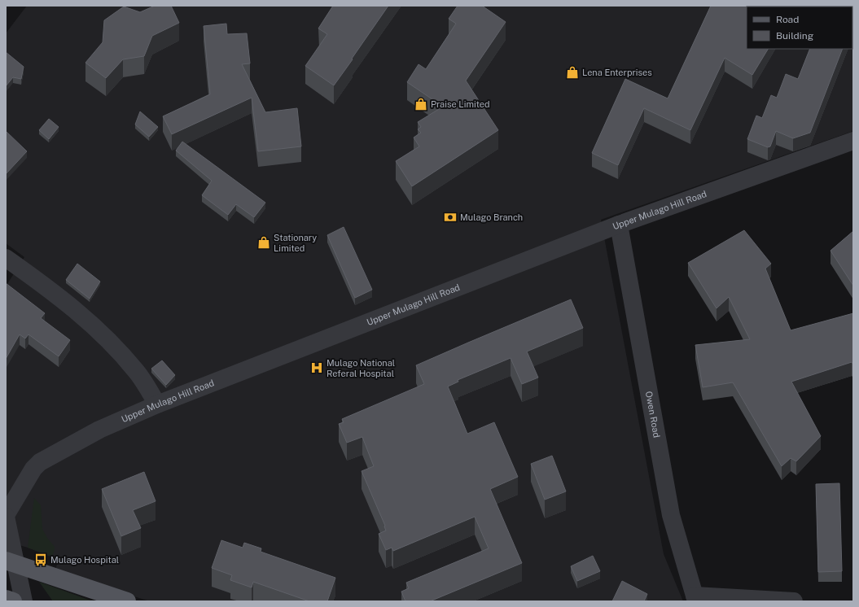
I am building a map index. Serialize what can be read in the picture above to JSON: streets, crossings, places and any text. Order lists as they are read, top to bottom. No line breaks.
{"streets":{"street":["Upper Mulago Hill Road","Owen Road"]},"crossings":[["Upper Mulago Hill Road","Owen Road"]],"places":{"shop":["Lena Enterprises","Praise Limited","Stationary Limited"],"bank":["Mulago Branch"],"hospital":["Mulago National Referal Hospital"],"bus stop":["Mulago Hospital"]},"legend":["Road","Building"]}
